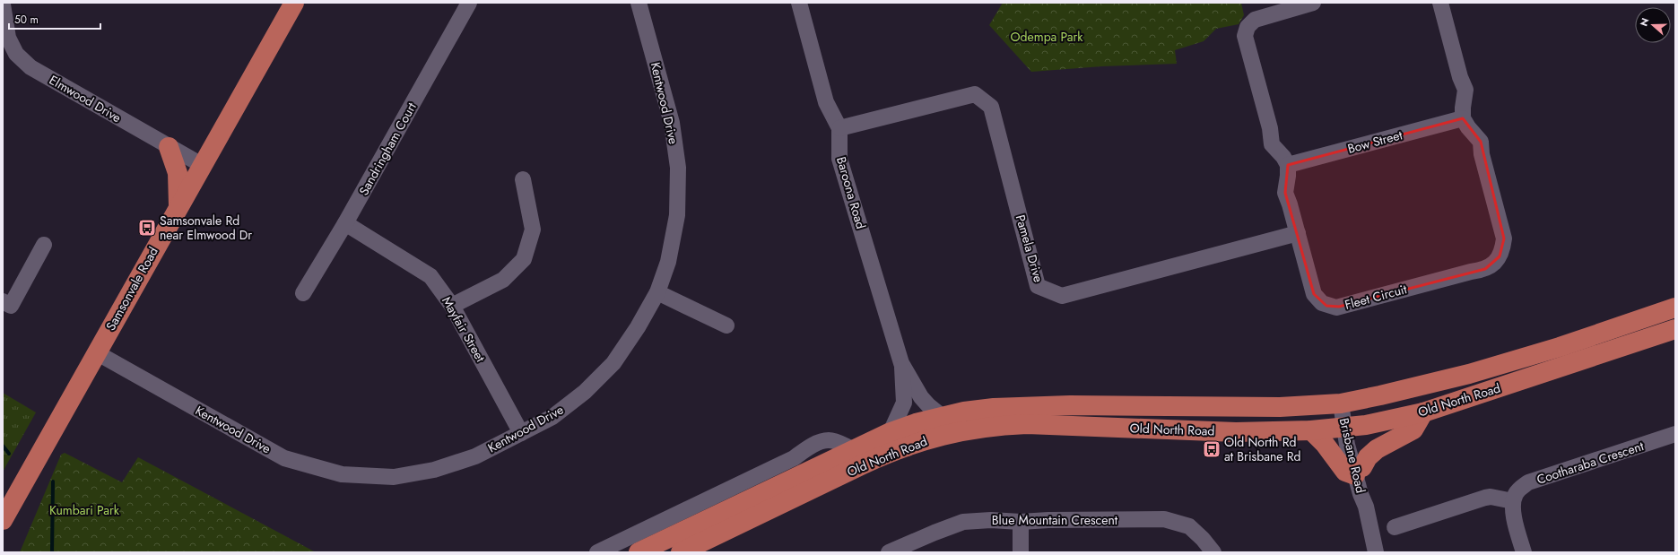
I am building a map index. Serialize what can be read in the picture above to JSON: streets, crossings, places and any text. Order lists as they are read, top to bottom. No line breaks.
{"streets":{"main road":["Samsonvale Road","Old North Road"],"street":["Elmwood Drive","Kentwood Drive","Bow Street","Sandringham Court","Baroona Road","Pamela Drive","Fleet Circuit","Mayfair Street","Brisbane Road","Cootharaba Crescent","Blue Mountain Crescent"]},"crossings":[["Elmwood Drive","Samsonvale Road"],["Kentwood Drive","Samsonvale Road"],["Kentwood Drive","Mayfair Street"],["Bow Street","Fleet Circuit"],["Sandringham Court","Mayfair Street"],["Baroona Road","Pamela Drive"],["Baroona Road","Old North Road"],["Pamela Drive","Fleet Circuit"],["Old North Road","Brisbane Road"]],"parks":["Odempa Park","Kumbari Park"],"places":{"bus stop":["Samsonvale Rd near Elmwood Dr","Old North Rd at Brisbane Rd"]},"scale_bar":"50 m","north":"left"}
